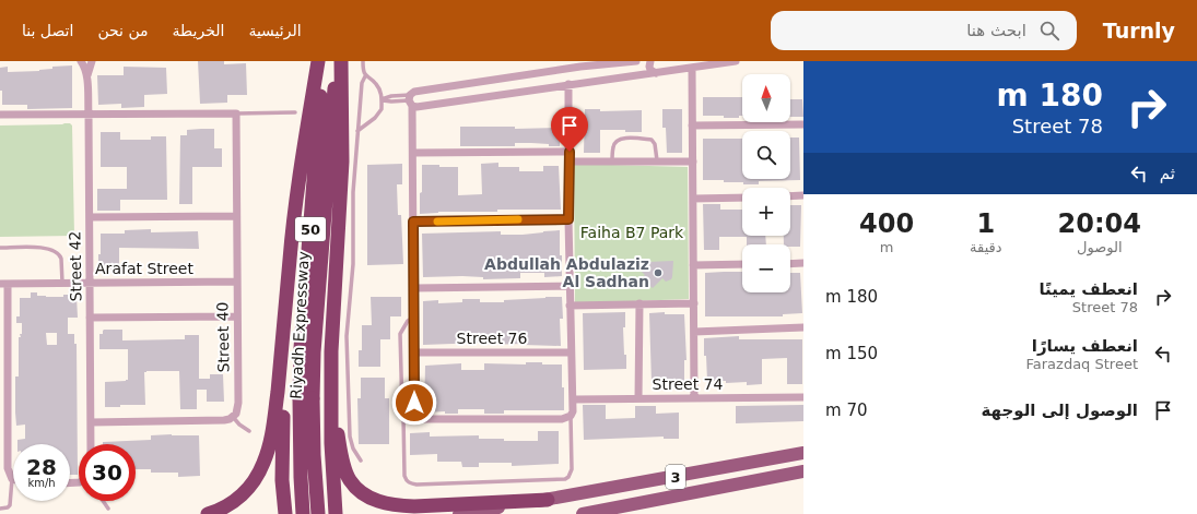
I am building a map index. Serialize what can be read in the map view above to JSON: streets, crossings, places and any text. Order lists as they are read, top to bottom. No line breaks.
{"streets":{"highway":["50","Riyadh Expressway"],"main road":["3"],"street":["Street 42","Arafat Street","Street 40","Street 76","Street 74"]},"crossings":[["Street 42","Arafat Street"],["Arafat Street","Street 40"]],"parks":["Faiha B7 Park"],"places":["Abdullah Abdulaziz Al Sadhan"],"north":"top","page":{"header":"Turnly","search":"ابحث هنا","nav":["الرئيسية","الخريطة","من نحن","اتصل بنا"],"turn":["180 m","Street 78"],"map_buttons":["+","−"],"then":"ثم","eta":["20:04","الوصول","1","دقيقة","400","m"],"list":[{"name":"انعطف يمينًا","note":"Street 78","value":"180 m"},{"name":"انعطف يسارًا","note":"Farazdaq Street","value":"150 m"},{"name":"الوصول إلى الوجهة","value":"70 m"}],"speed":"28 km/h","limit":"30"}}
